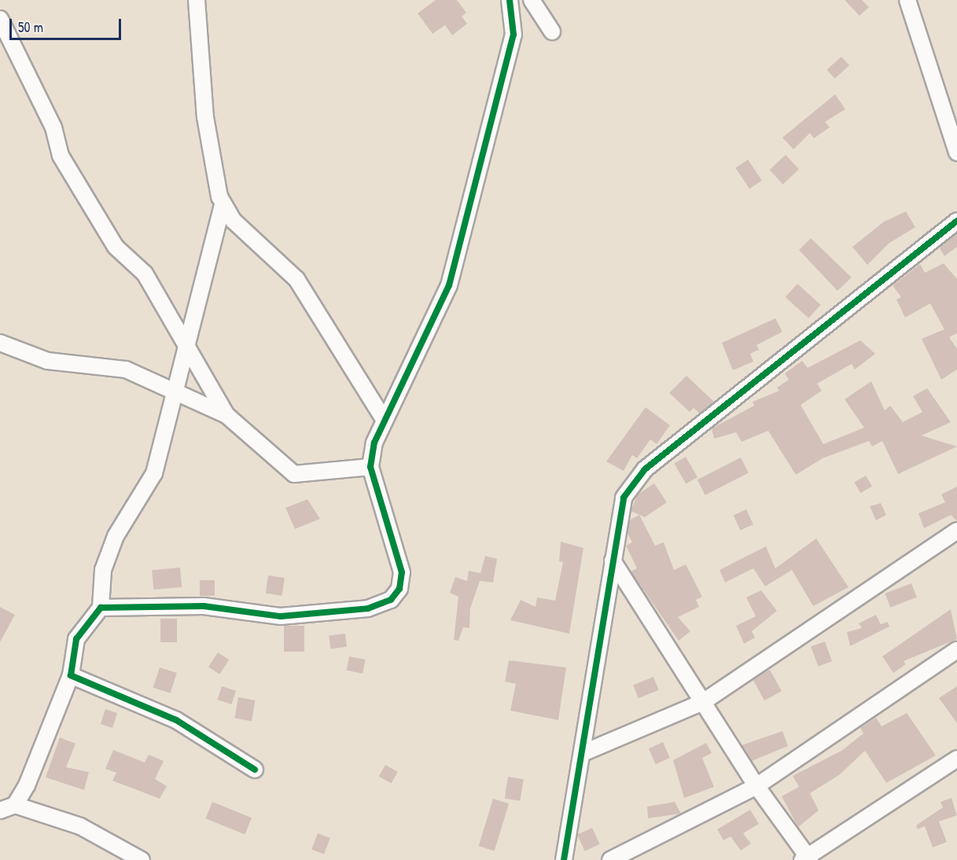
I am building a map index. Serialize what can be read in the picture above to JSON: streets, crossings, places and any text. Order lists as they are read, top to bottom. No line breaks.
{"scale_bar":"50 m"}
